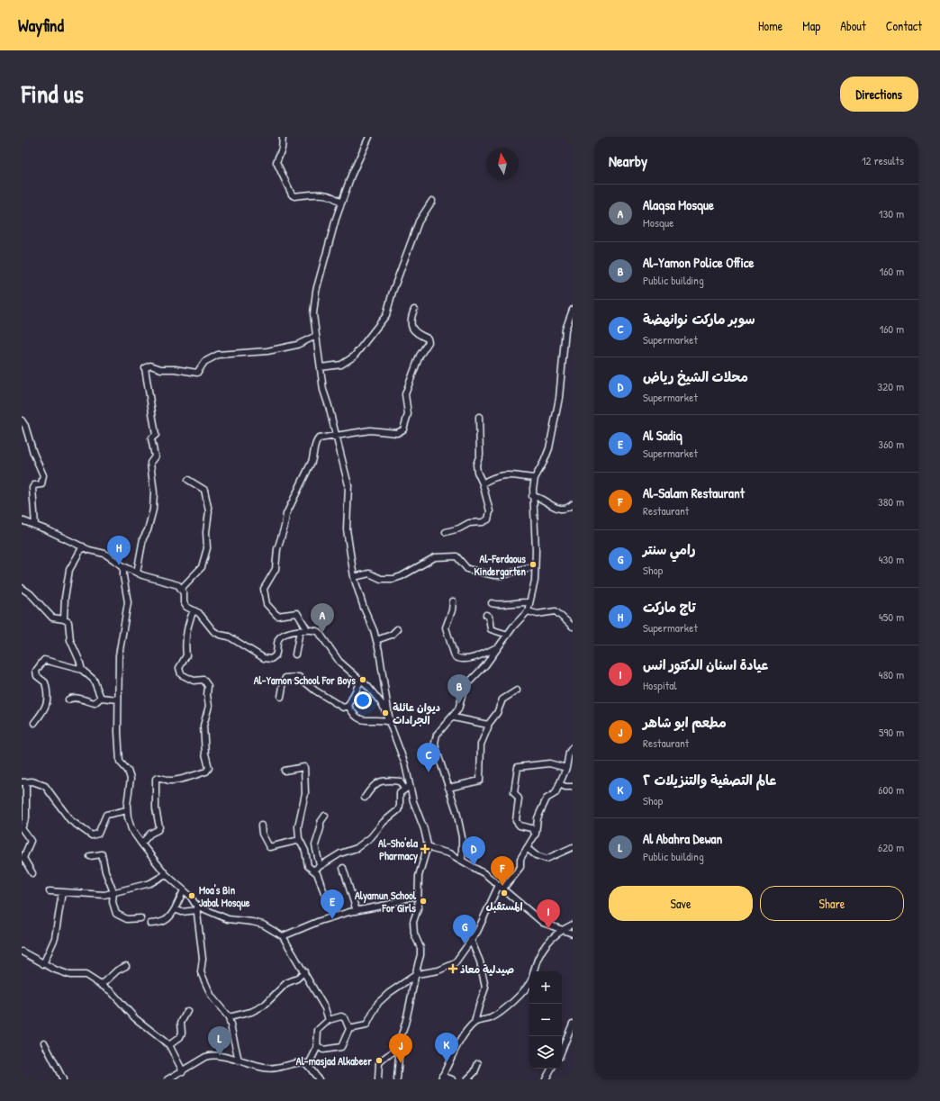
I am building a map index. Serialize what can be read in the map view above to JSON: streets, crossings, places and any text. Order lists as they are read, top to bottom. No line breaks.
{"places":{"other":["Al-Ferdaous Kindergarten","Al-Yamon School For Boys","ديوان عائلة الجرادات","المستقبل","Moa's Bin Jabal Mosque","Alyamun School For Girls","Al-masjad Alkabeer"],"health":["Al-Sho'ela Pharmacy","صيدلية معاذ"]},"north":"top","page":{"header":"Wayfind","nav":["Home","Map","About","Contact"],"title":"Find us","buttons":["Directions",["Save","Share"]],"heading":["Nearby","12 results"],"list":[{"mark":"A","name":"Alaqsa Mosque","note":"Mosque","value":"130 m"},{"mark":"B","name":"Al-Yamon Police Office","note":"Public building","value":"160 m"},{"mark":"C","name":"سوبر ماركت نوانهضة","note":"Supermarket","value":"160 m"},{"mark":"D","name":"محلات الشيخ رياض","note":"Supermarket","value":"320 m"},{"mark":"E","name":"Al Sadiq","note":"Supermarket","value":"360 m"},{"mark":"F","name":"Al-Salam Restaurant","note":"Restaurant","value":"380 m"},{"mark":"G","name":"رامي سنتر","note":"Shop","value":"430 m"},{"mark":"H","name":"تاج ماركت","note":"Supermarket","value":"450 m"},{"mark":"I","name":"عيادة اسنان الدكتور انس","note":"Hospital","value":"480 m"},{"mark":"J","name":"مطعم ابو شاهر","note":"Restaurant","value":"590 m"},{"mark":"K","name":"عالم التصفية والتنزيلات ٢","note":"Shop","value":"600 m"},{"mark":"L","name":"Al Abahra Dewan","note":"Public building","value":"620 m"}],"pins":["H","A","B","C","D","F","E","I","G","L","K","J"],"map_buttons":["+","−"]}}
